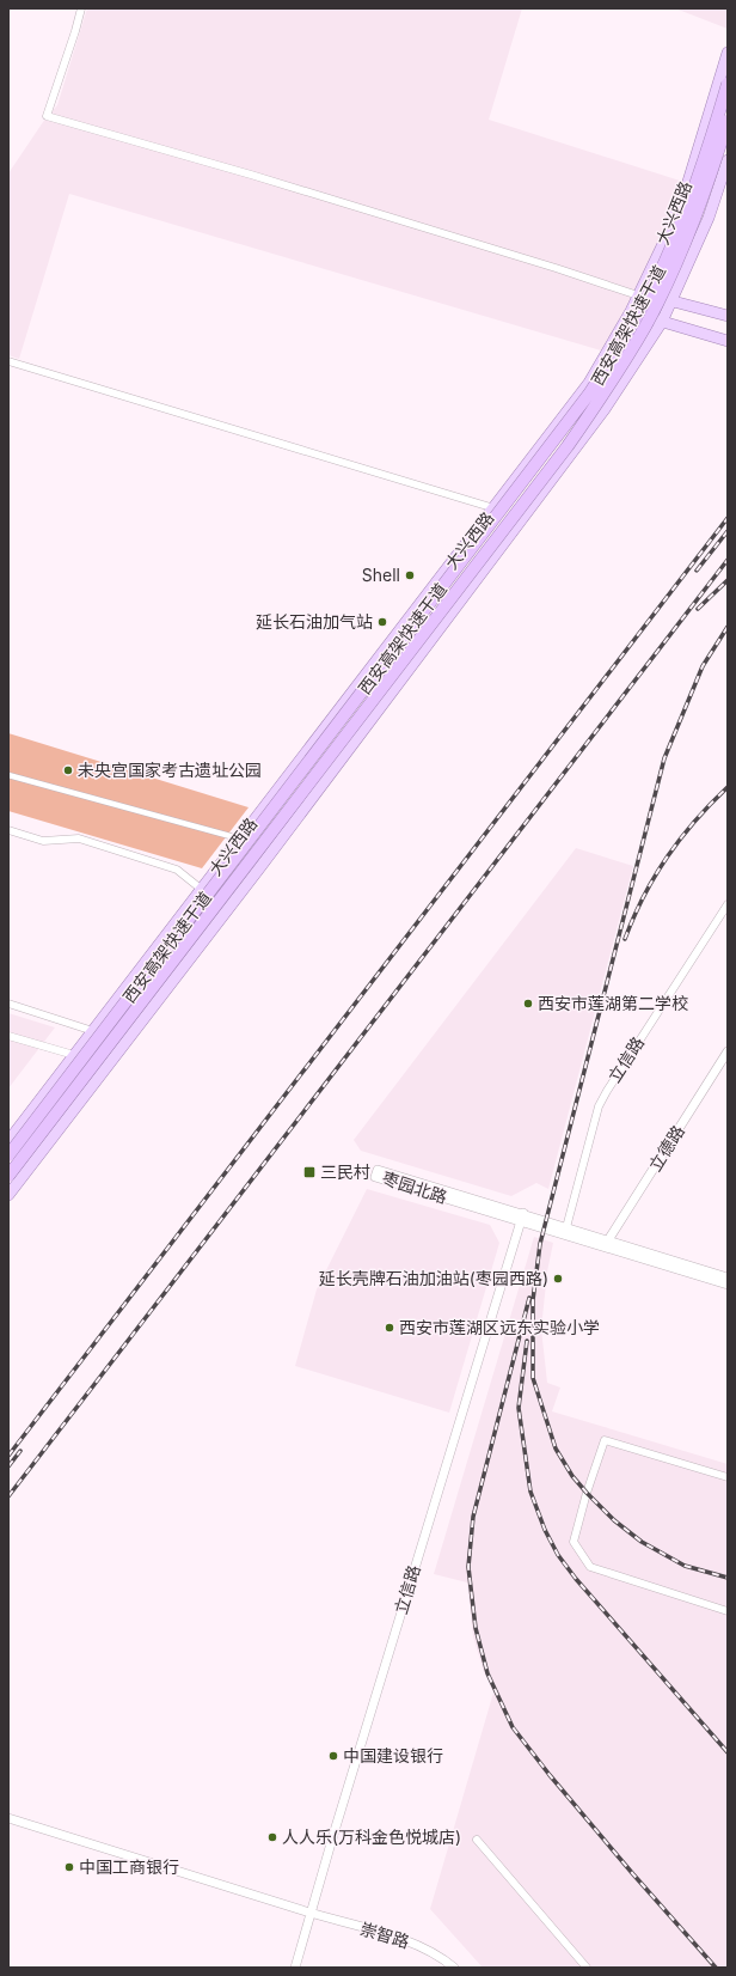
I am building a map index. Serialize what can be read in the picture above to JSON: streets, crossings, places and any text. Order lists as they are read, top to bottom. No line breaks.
{"streets":{"highway":["西安高架快速干道"],"main road":["大兴西路"],"street":["立信路","立德路","枣园北路","崇智路"]},"crossings":[["立信路","枣园北路"],["立信路","崇智路"],["立德路","枣园北路"]],"places":{"other":["Shell","延长石油加气站","未央宫国家考古遗址公园","西安市莲湖第二学校","延长壳牌石油加油站(枣园西路)","西安市莲湖区远东实验小学","中国建设银行","人人乐(万科金色悦城店)","中国工商银行"],"transit":["三民村"]}}
